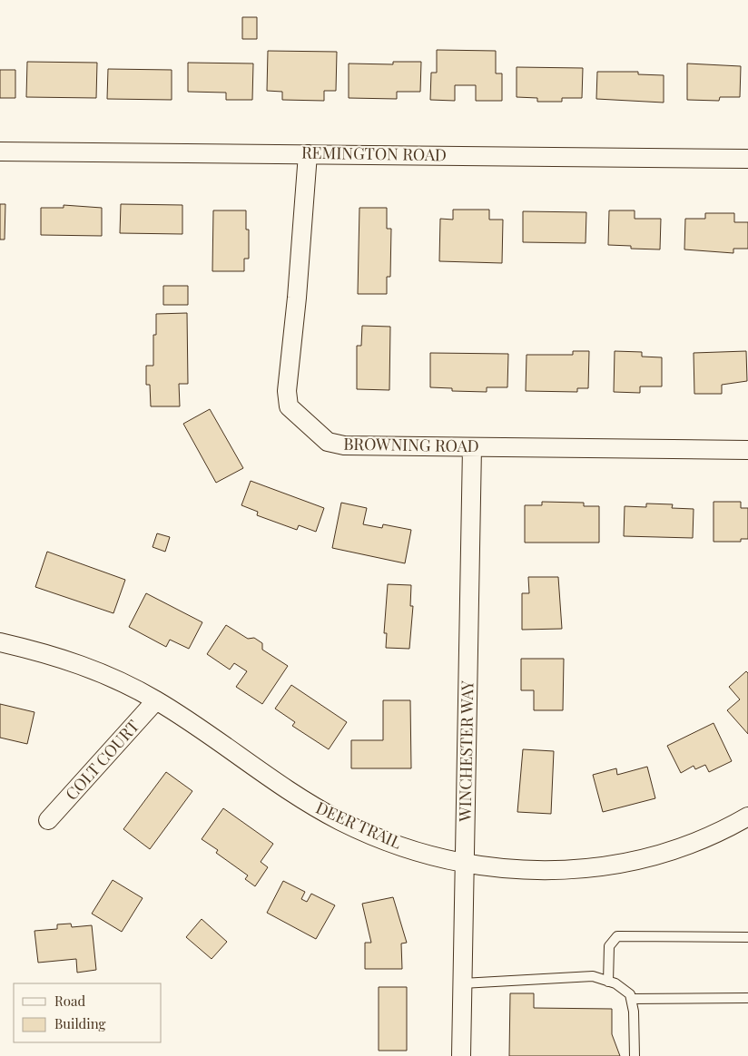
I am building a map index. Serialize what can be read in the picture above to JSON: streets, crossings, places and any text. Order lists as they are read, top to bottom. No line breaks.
{"streets":{"street":["REMINGTON ROAD","BROWNING ROAD","WINCHESTER WAY","COLT COURT","DEER TRAIL"]},"crossings":[["REMINGTON ROAD","BROWNING ROAD"],["BROWNING ROAD","WINCHESTER WAY"],["WINCHESTER WAY","DEER TRAIL"],["COLT COURT","DEER TRAIL"]],"legend":["Road","Building"]}
